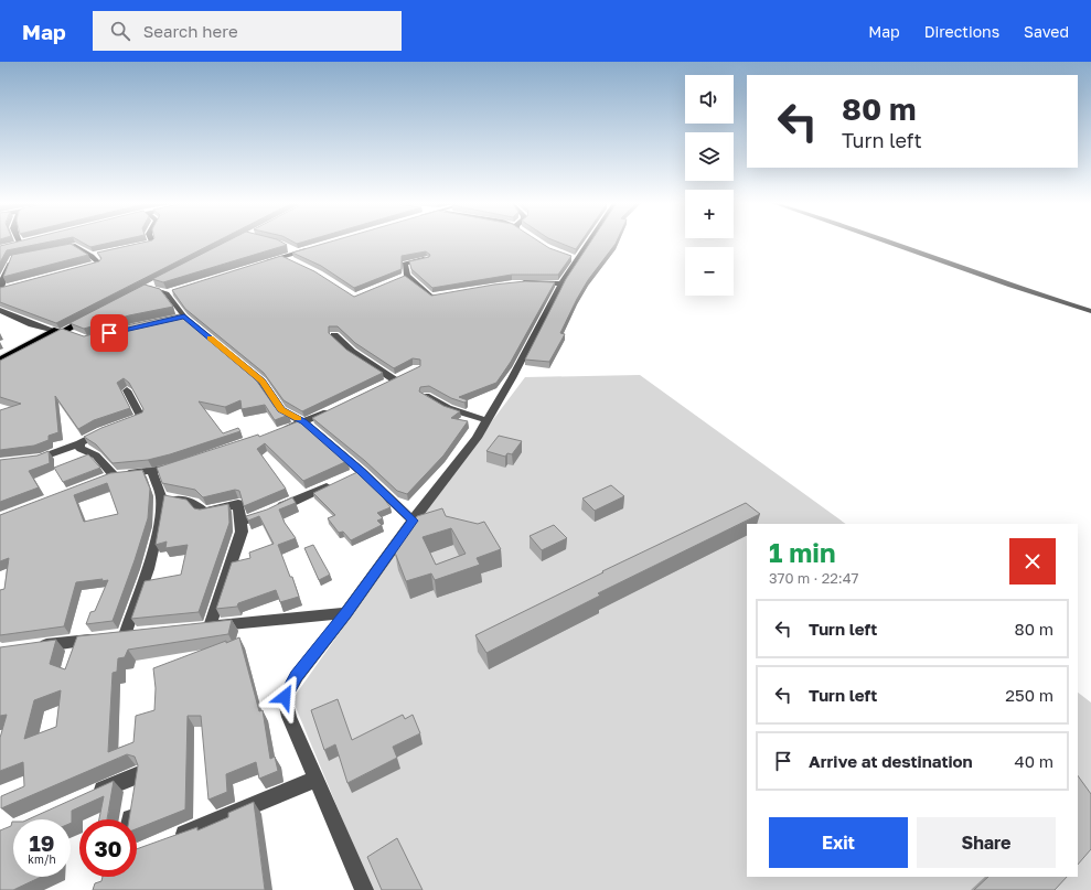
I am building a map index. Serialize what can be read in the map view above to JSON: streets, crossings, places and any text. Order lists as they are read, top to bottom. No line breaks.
{"page":{"header":"Map","search":"Search here","nav":["Map","Directions","Saved"],"map_buttons":["+","−"],"turn":["80 m","Turn left"],"heading":["1 min","370 m · 22:47"],"list":[{"name":"Turn left","value":"80 m"},{"name":"Turn left","value":"250 m"},{"name":"Arrive at destination","value":"40 m"}],"buttons":["Exit","Share"],"speed":"19 km/h","limit":"30"}}
